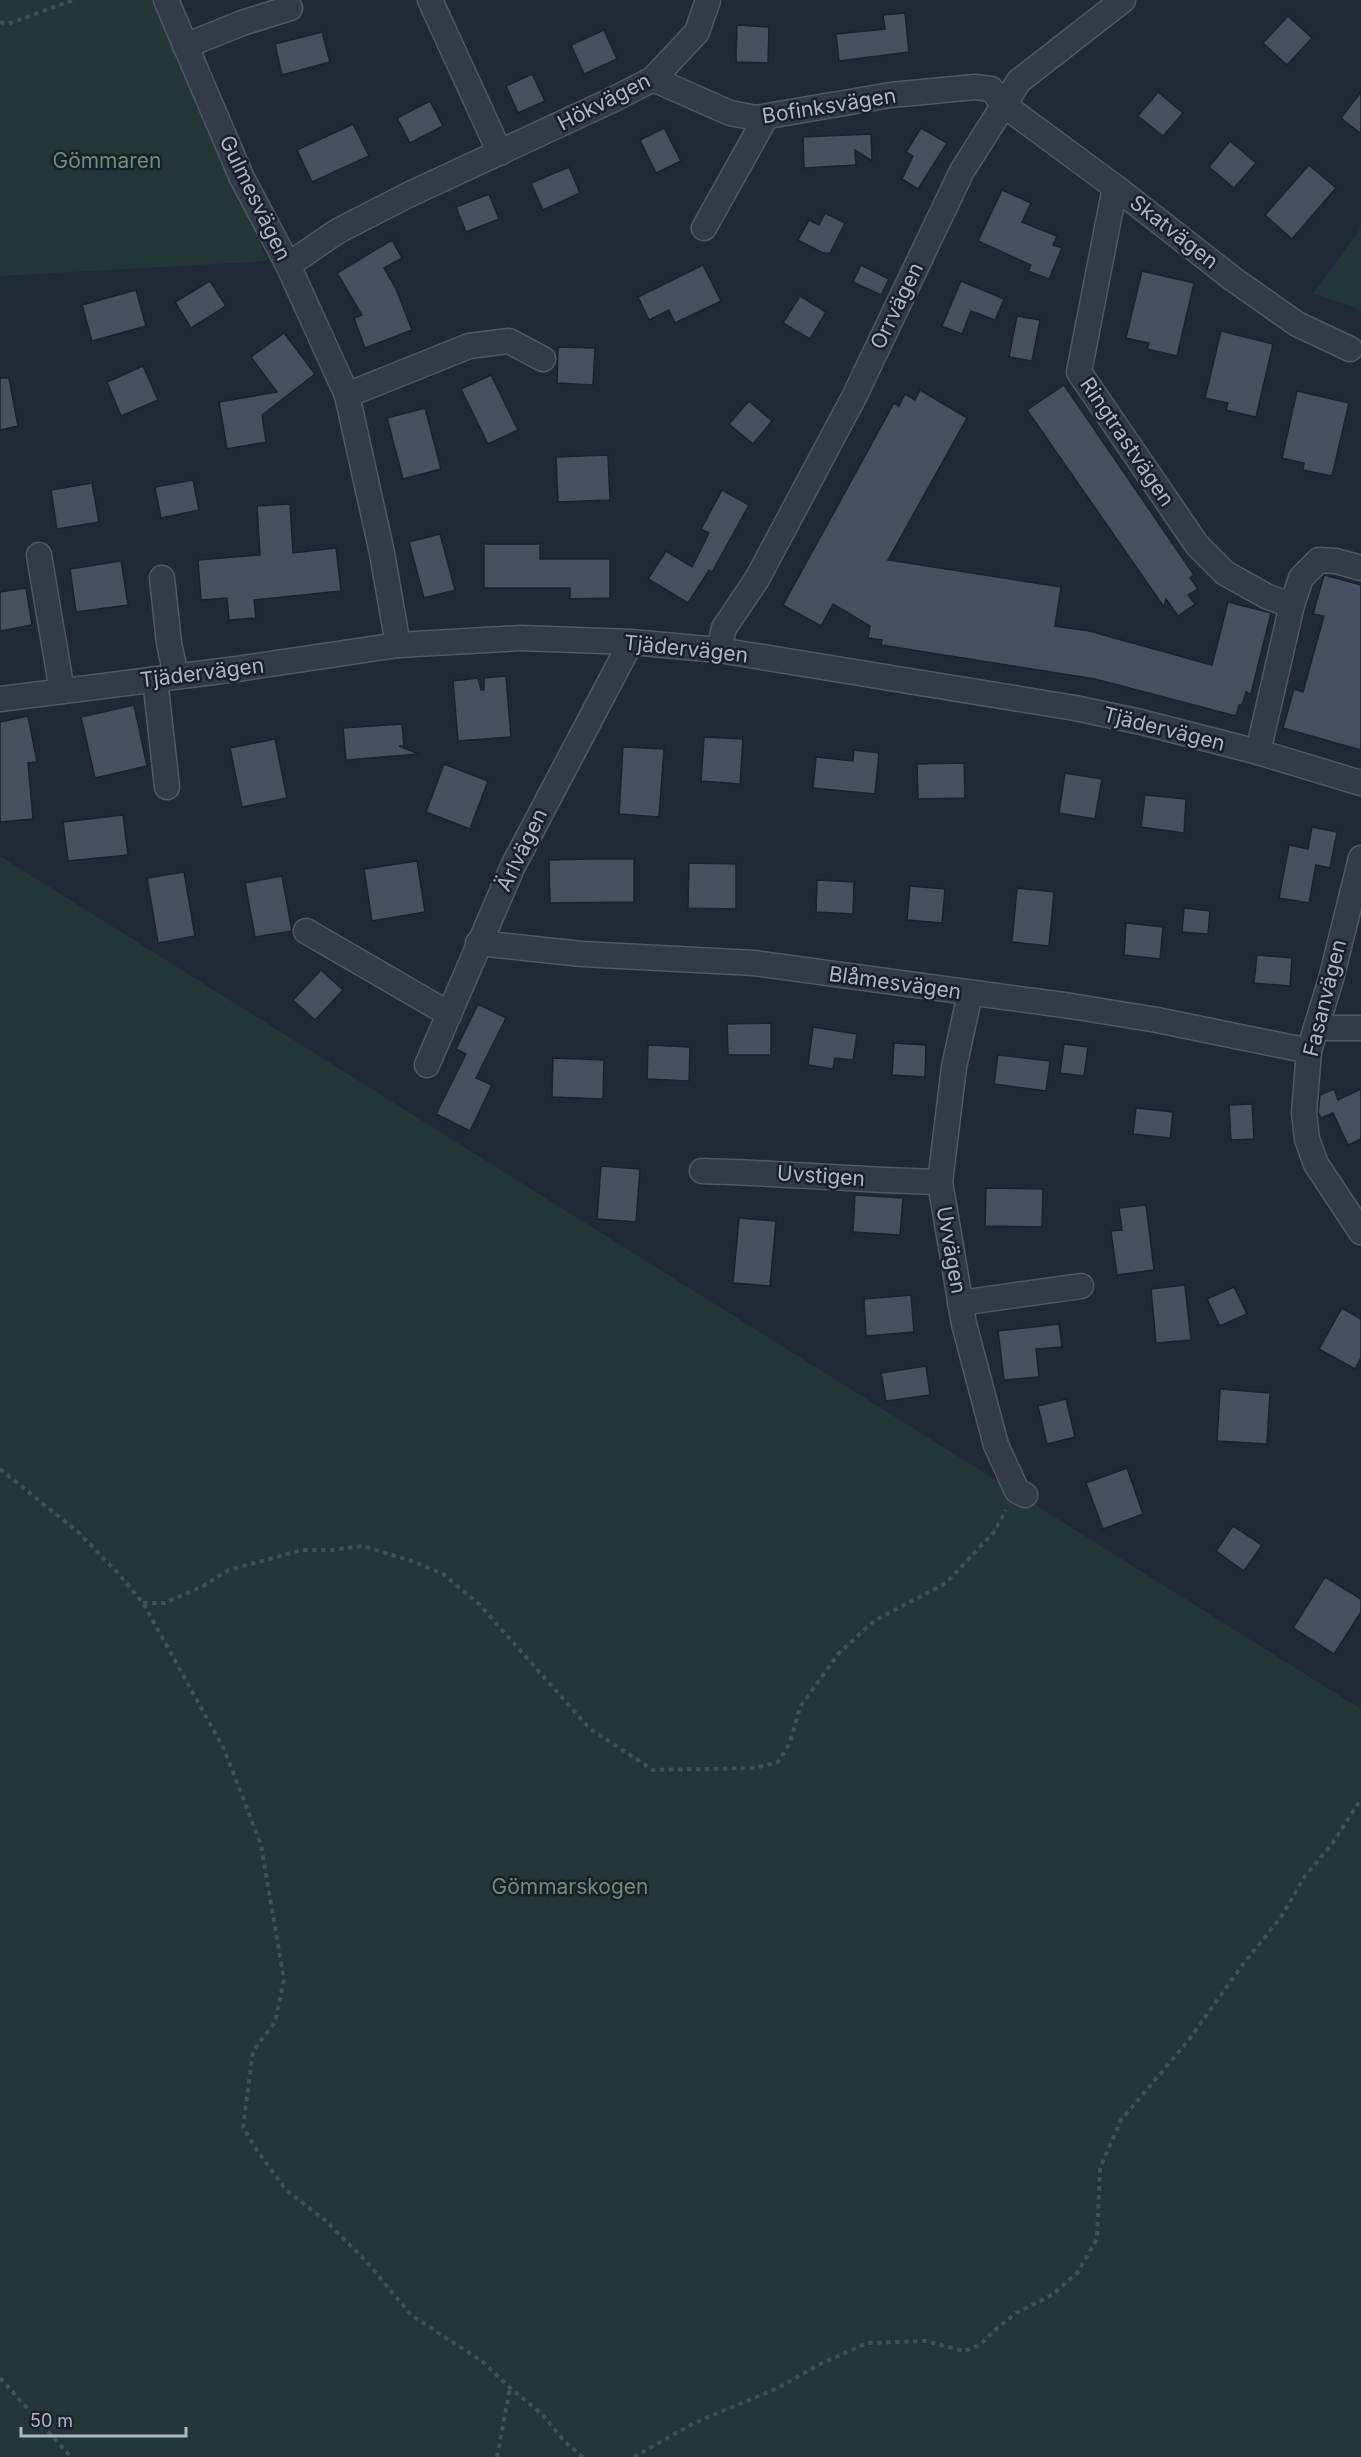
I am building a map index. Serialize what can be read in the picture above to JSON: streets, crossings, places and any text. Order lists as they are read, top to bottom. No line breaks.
{"streets":{"street":["Hökvägen","Bofinksvägen","Gulmesvägen","Skatvägen","Orrvägen","Ringtrastvägen","Tjädervägen","Ärlvägen","Blåmesvägen","Fasanvägen","Uvstigen","Uvvägen"]},"crossings":[["Hökvägen","Bofinksvägen"],["Hökvägen","Gulmesvägen"],["Bofinksvägen","Skatvägen"],["Bofinksvägen","Orrvägen"],["Gulmesvägen","Tjädervägen"],["Skatvägen","Orrvägen"],["Skatvägen","Ringtrastvägen"],["Orrvägen","Tjädervägen"],["Tjädervägen","Ärlvägen"],["Ärlvägen","Blåmesvägen"],["Blåmesvägen","Fasanvägen"],["Blåmesvägen","Uvvägen"],["Uvstigen","Uvvägen"]],"parks":["Gömmaren","Gömmarskogen"],"scale_bar":"50 m"}
